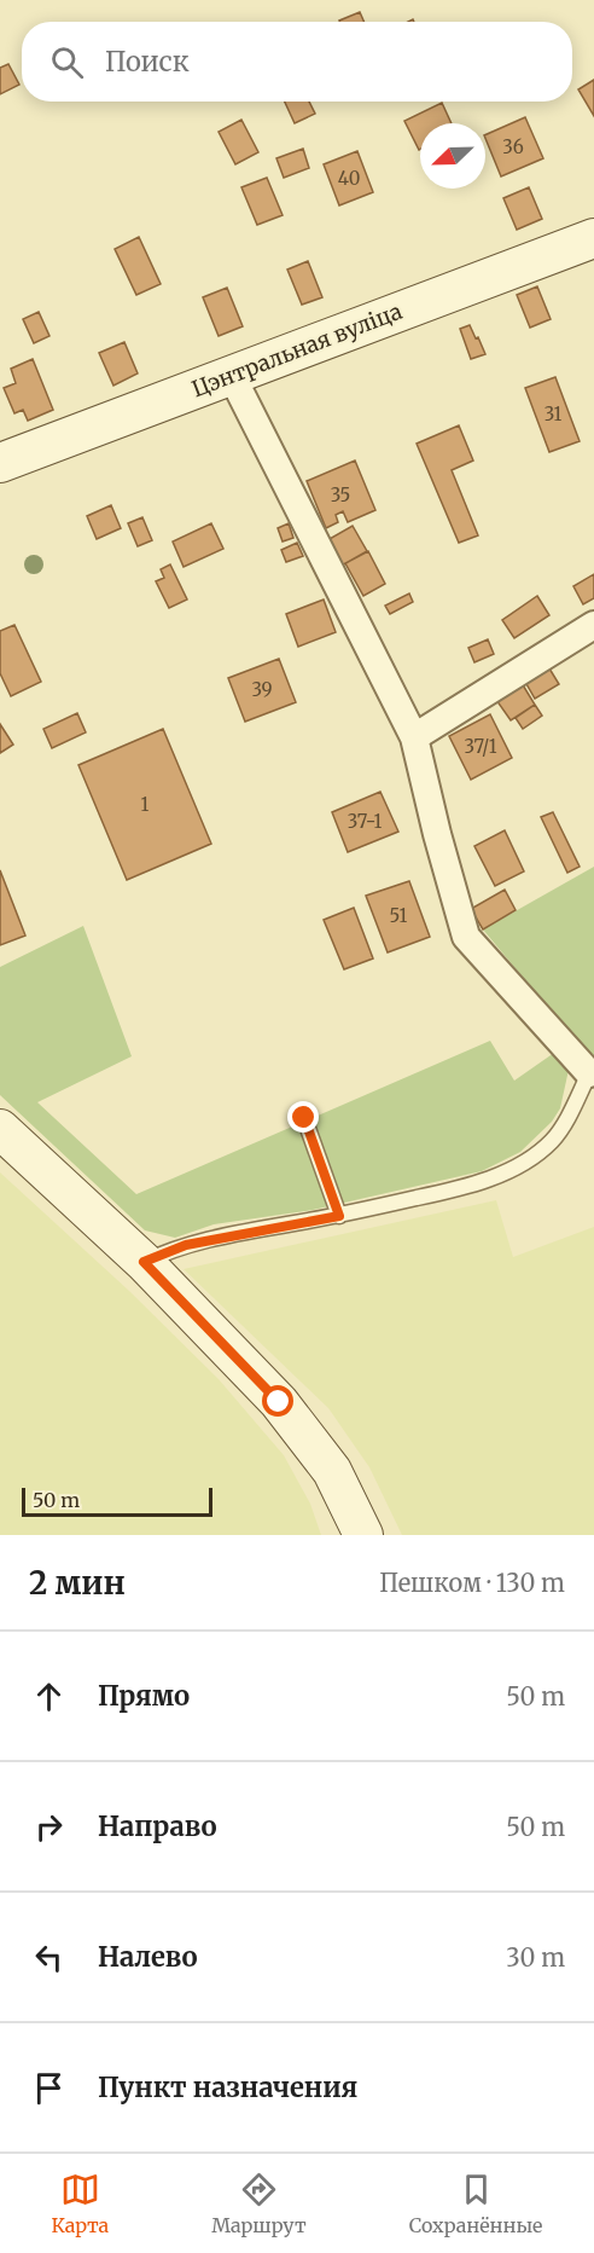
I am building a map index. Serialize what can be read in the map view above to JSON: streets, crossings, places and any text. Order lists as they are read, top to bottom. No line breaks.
{"streets":{"main road":["Цэнтральная вуліца"]},"house_numbers":["36","40","31","35","39","37/1","1","37-1","51"],"scale_bar":"50 m","north":"bottom left","page":{"search":"Поиск","scale":"50 m","heading":["2 мин","Пешком · 130 m"],"list":[["Прямо","50 m"],["Направо","50 m"],["Налево","30 m"],"Пункт назначения"],"nav":["Карта","Маршрут","Сохранённые"]}}
